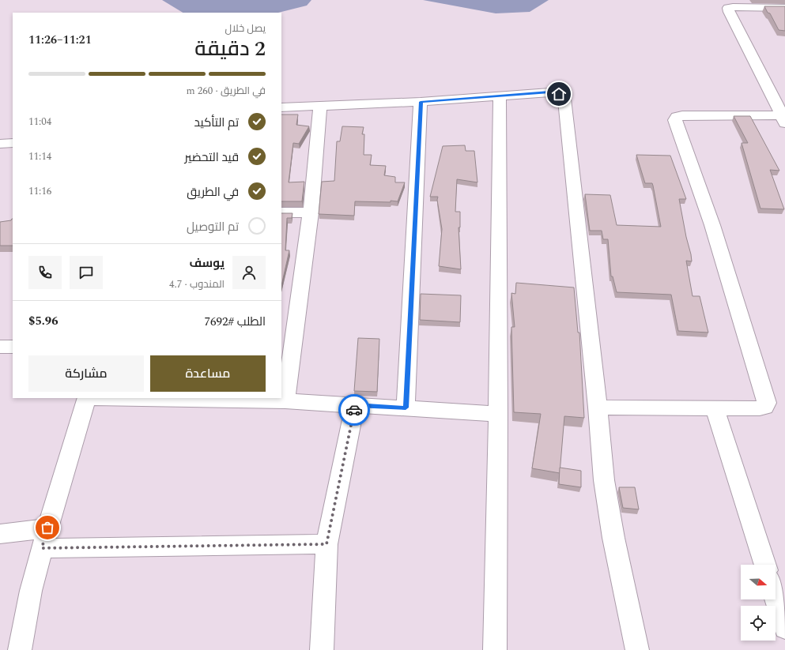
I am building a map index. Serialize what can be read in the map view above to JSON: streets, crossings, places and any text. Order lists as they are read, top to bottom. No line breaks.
{"north":"right","page":{"heading":["2 دقيقة","يصل خلال","11:21–11:26"],"panel":["يوسف","المندوب · 4.7","الطلب #7692","$5.96"],"bar":"في الطريق · 260 m","list":[["تم التأكيد","11:04"],["قيد التحضير","11:14"],["في الطريق","11:16"],"تم التوصيل"],"buttons":["مساعدة","مشاركة"]}}
